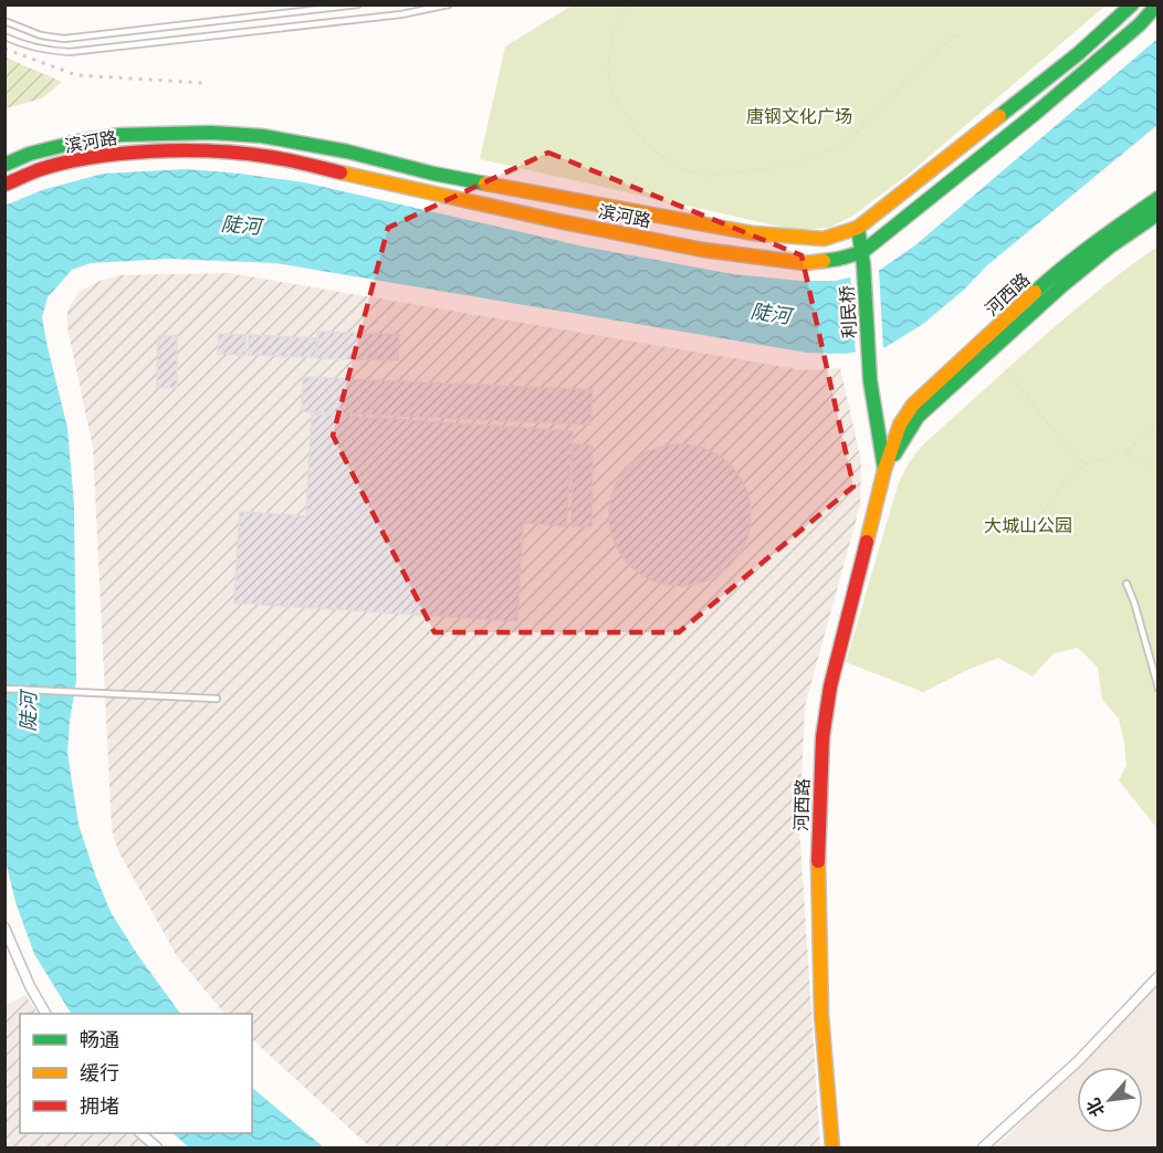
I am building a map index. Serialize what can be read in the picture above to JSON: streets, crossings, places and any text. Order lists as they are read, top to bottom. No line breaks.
{"streets":{"main road":["滨河路","河西路","利民桥"]},"crossings":[["滨河路","利民桥"],["河西路","利民桥"]],"water":["陡河"],"parks":["唐钢文化广场","大城山公园"],"legend":["畅通","缓行","拥堵"],"north":"bottom left"}
